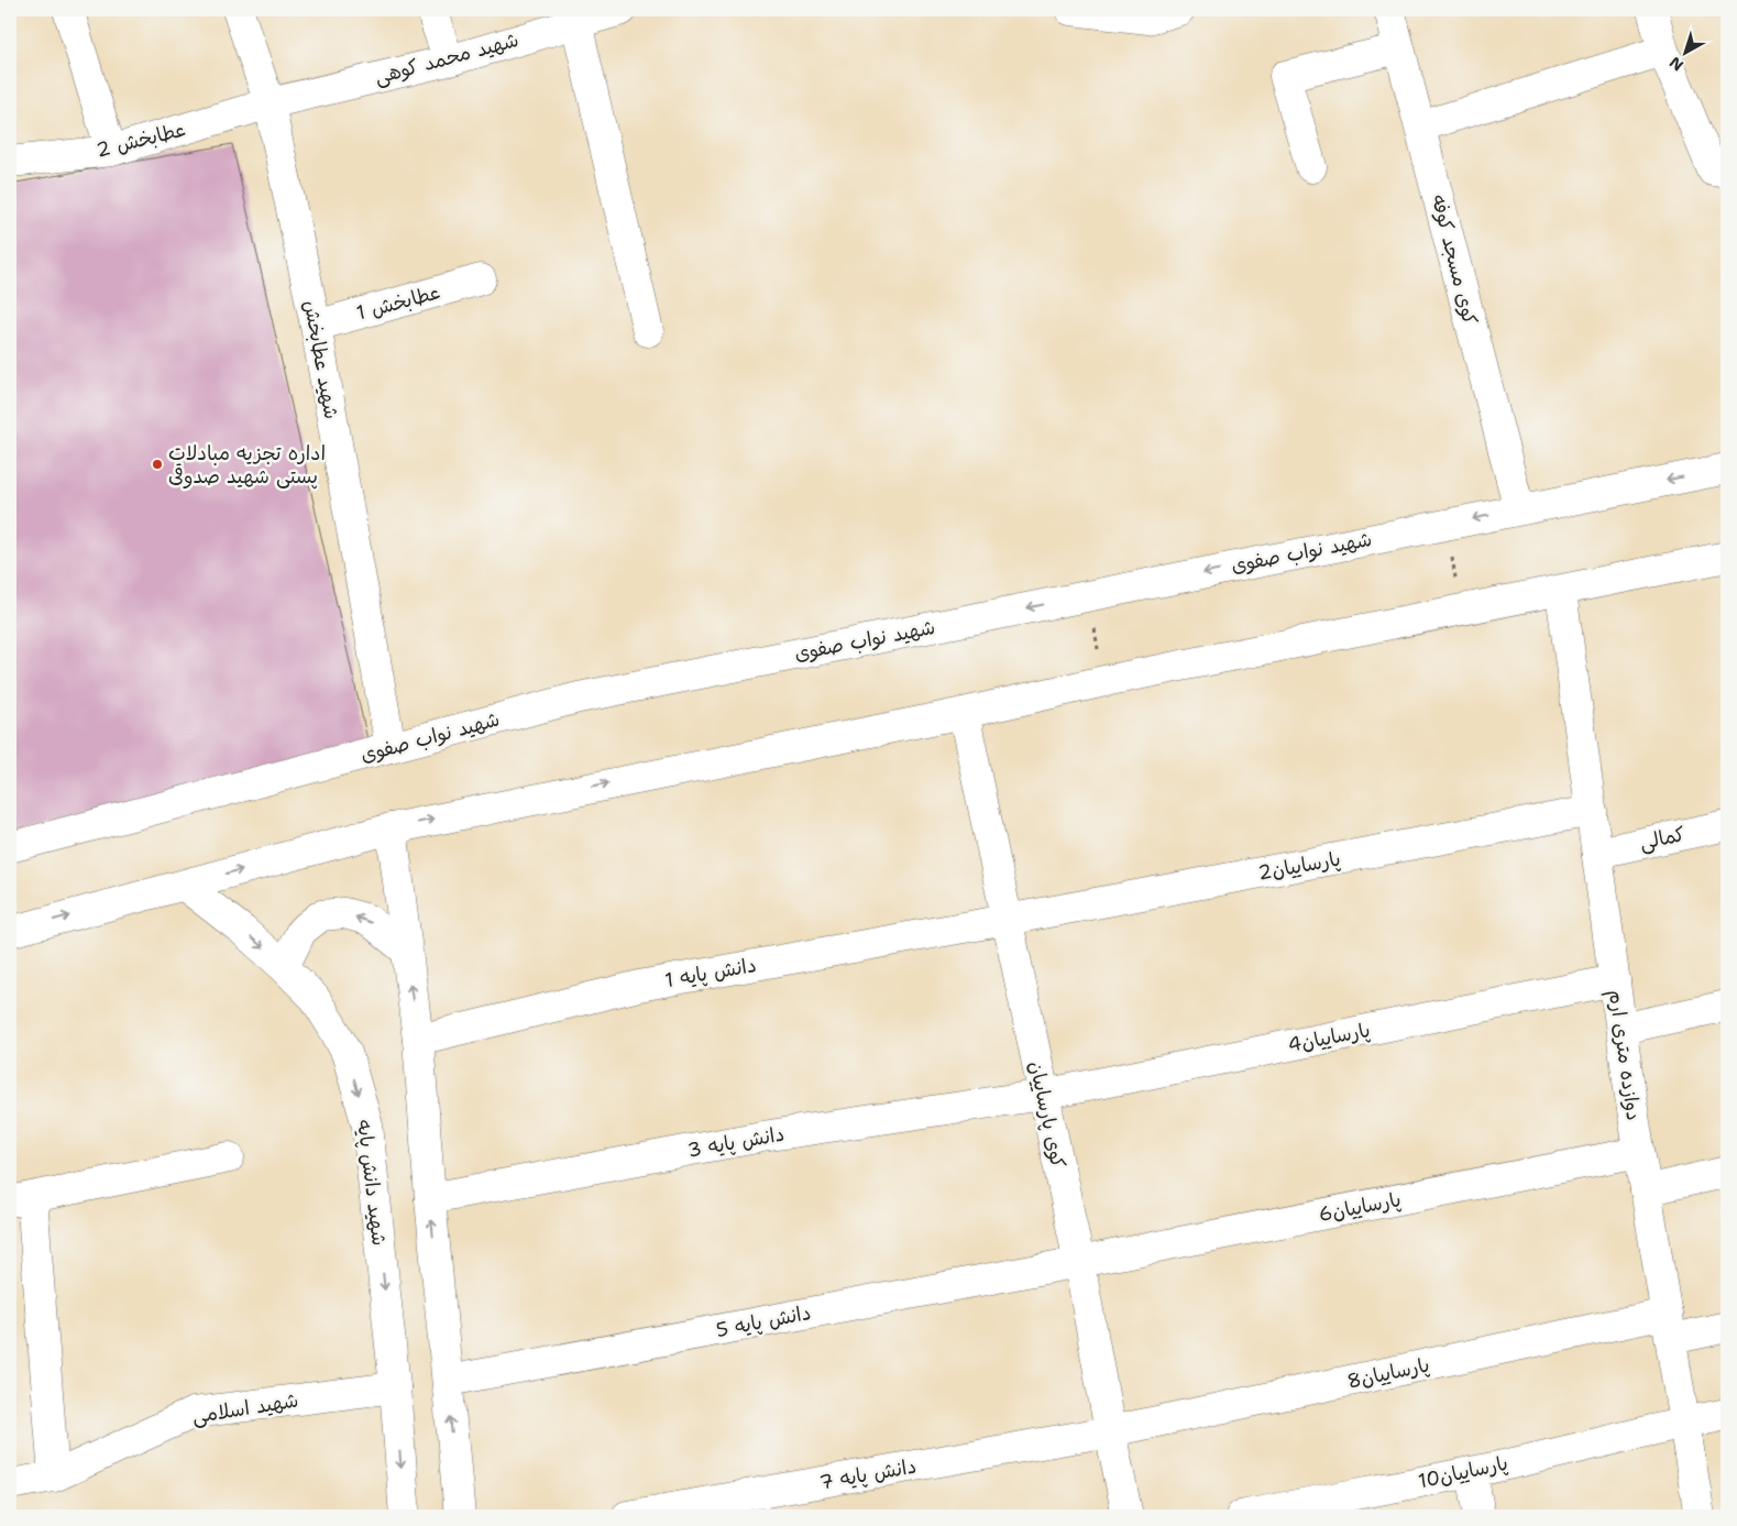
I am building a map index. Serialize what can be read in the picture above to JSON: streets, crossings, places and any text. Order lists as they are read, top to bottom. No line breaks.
{"streets":{"street":["شهید محمد کوهی","عطابخش 2","کوی مسجد کوفه","عطابخش 1","شهید عطابخش","شهید نواب صفوی","کمالی","پارساییان2","دانش پایه 1","پارساییان4","دوازده متری ارم","کوی پارساییان","دانش پایه 3","شهید دانش پایه","پارساییان6","دانش پایه 5","پارساییان8","شهید اسلامی","پارساییان10","دانش پایه 7"]},"crossings":[["شهید محمد کوهی","عطابخش 2"],["شهید محمد کوهی","شهید عطابخش"],["عطابخش 2","شهید عطابخش"],["کوی مسجد کوفه","شهید نواب صفوی"],["عطابخش 1","شهید عطابخش"],["شهید عطابخش","شهید نواب صفوی"],["کمالی","دوازده متری ارم"],["پارساییان2","دانش پایه 1"],["پارساییان2","دوازده متری ارم"],["پارساییان2","کوی پارساییان"],["دانش پایه 1","کوی پارساییان"],["پارساییان4","دوازده متری ارم"],["پارساییان4","کوی پارساییان"],["پارساییان4","دانش پایه 3"],["دوازده متری ارم","پارساییان6"],["دوازده متری ارم","پارساییان8"],["دوازده متری ارم","پارساییان10"],["کوی پارساییان","دانش پایه 3"],["کوی پارساییان","پارساییان6"],["کوی پارساییان","دانش پایه 5"],["کوی پارساییان","پارساییان8"],["کوی پارساییان","دانش پایه 7"],["شهید دانش پایه","شهید اسلامی"],["پارساییان6","دانش پایه 5"],["پارساییان8","دانش پایه 7"]],"places":["اداره تجزیه مبادلات پستی شهید صدوقی"],"north":"bottom left"}
